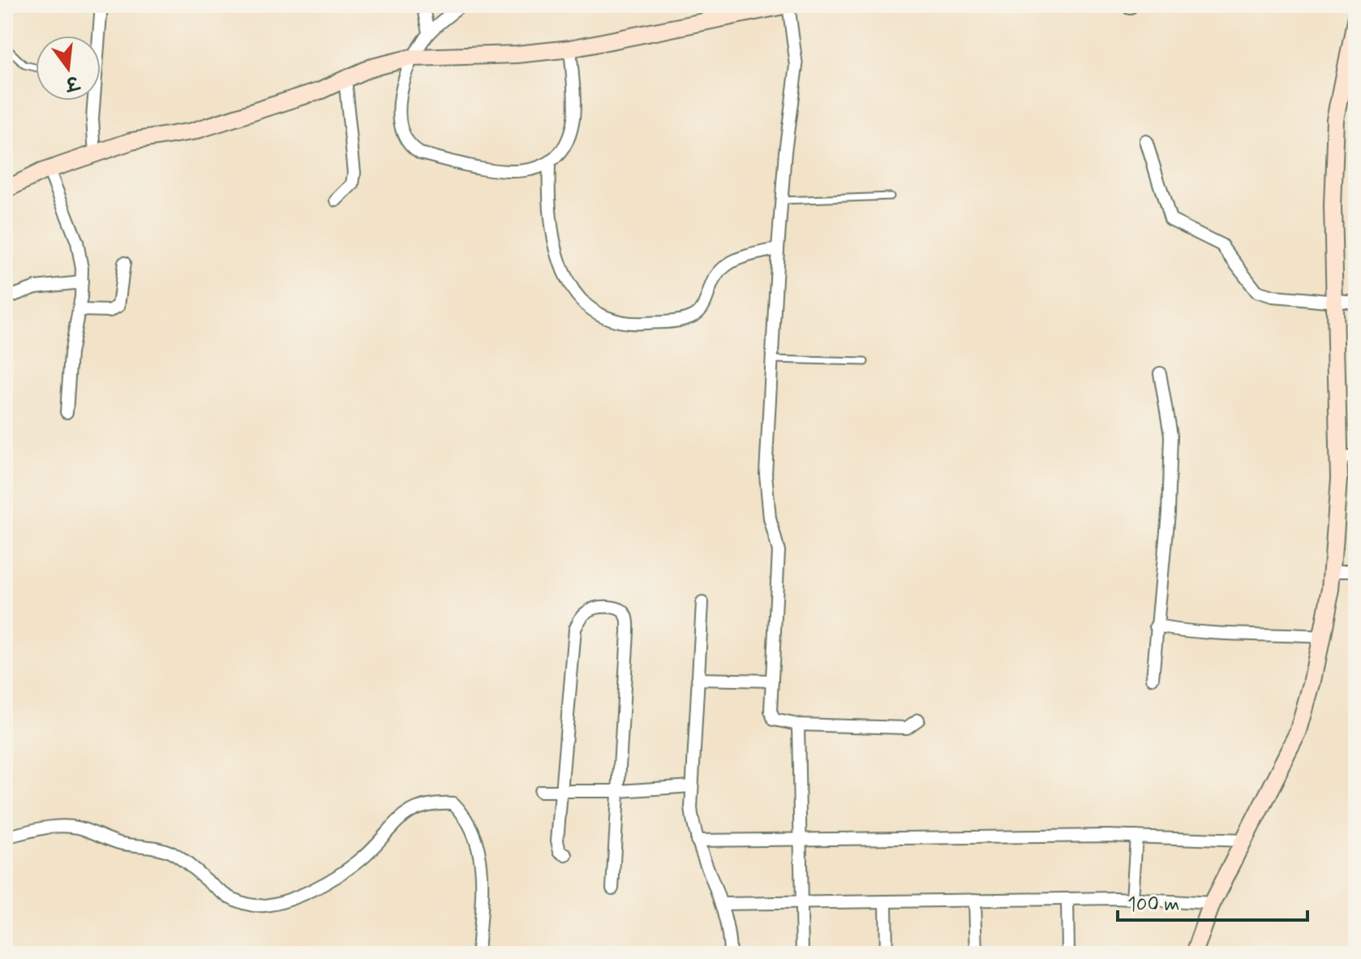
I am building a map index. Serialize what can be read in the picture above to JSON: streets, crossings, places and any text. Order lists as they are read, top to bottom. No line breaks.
{"scale_bar":"100 m","north":"bottom"}
